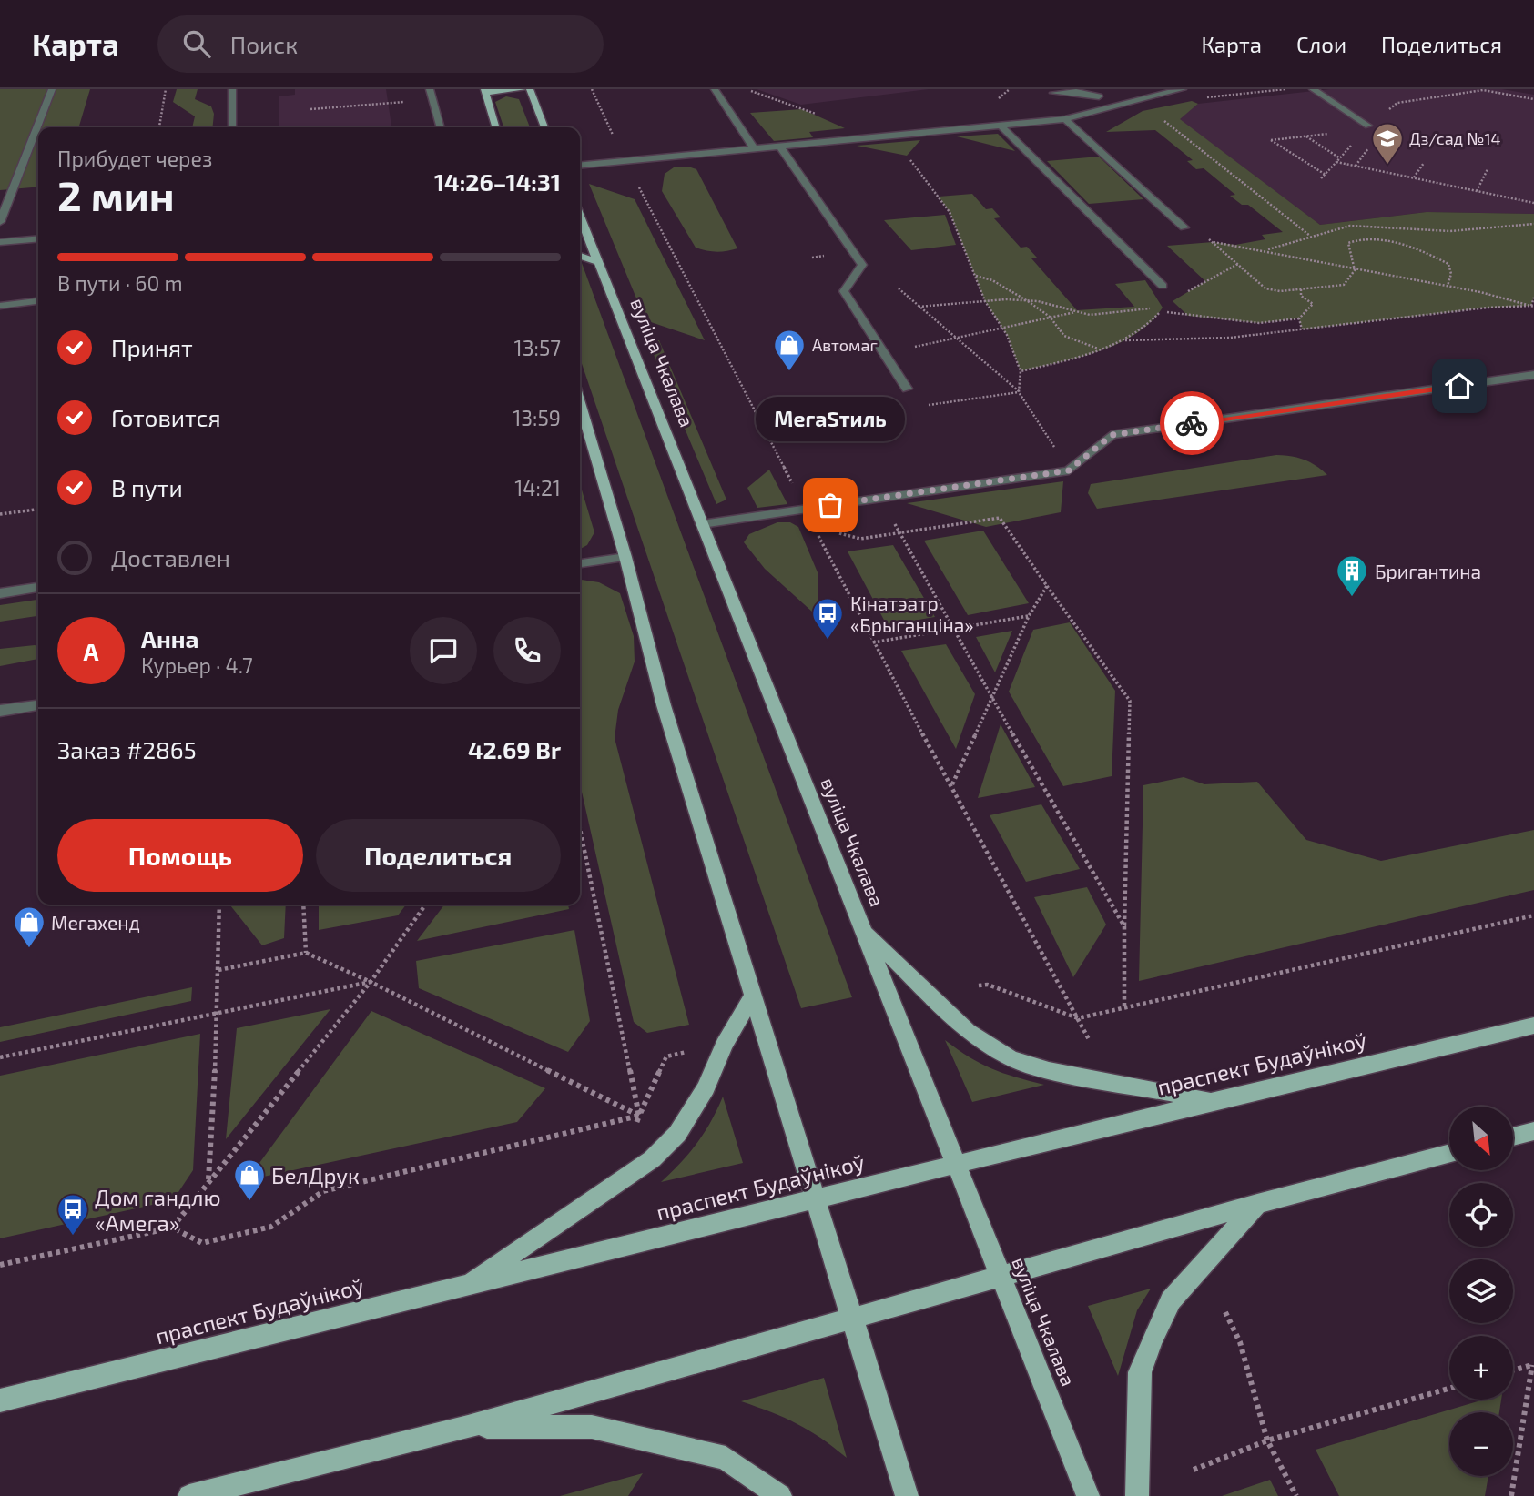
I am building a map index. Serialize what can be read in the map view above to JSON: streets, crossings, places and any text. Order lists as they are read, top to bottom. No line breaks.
{"streets":{"main road":["вуліца Чкалава","праспект Будаўнікоў"]},"crossings":[["вуліца Чкалава","праспект Будаўнікоў"]],"places":{"school or university":["Дз/сад №14"],"shop":["Автомаг","Мегахенд","БелДрук"],"other":["МегаSтиль"],"building":["Бригантина"],"bus stop":["Кінатэатр «Брыганціна»","Дом гандлю «Амега»"]},"north":"bottom right","page":{"header":"Карта","search":"Поиск","nav":["Карта","Слои","Поделиться"],"heading":["2 мин","Прибудет через","14:26–14:31"],"panel":["Анна","Курьер · 4.7","Заказ #2865","42.69 Br"],"bar":"В пути · 60 m","list":[["Принят","13:57"],["Готовится","13:59"],["В пути","14:21"],"Доставлен"],"bubble":"МегаSтиль","round":"А","buttons":["Помощь","Поделиться"],"map_buttons":["+","−"]}}
